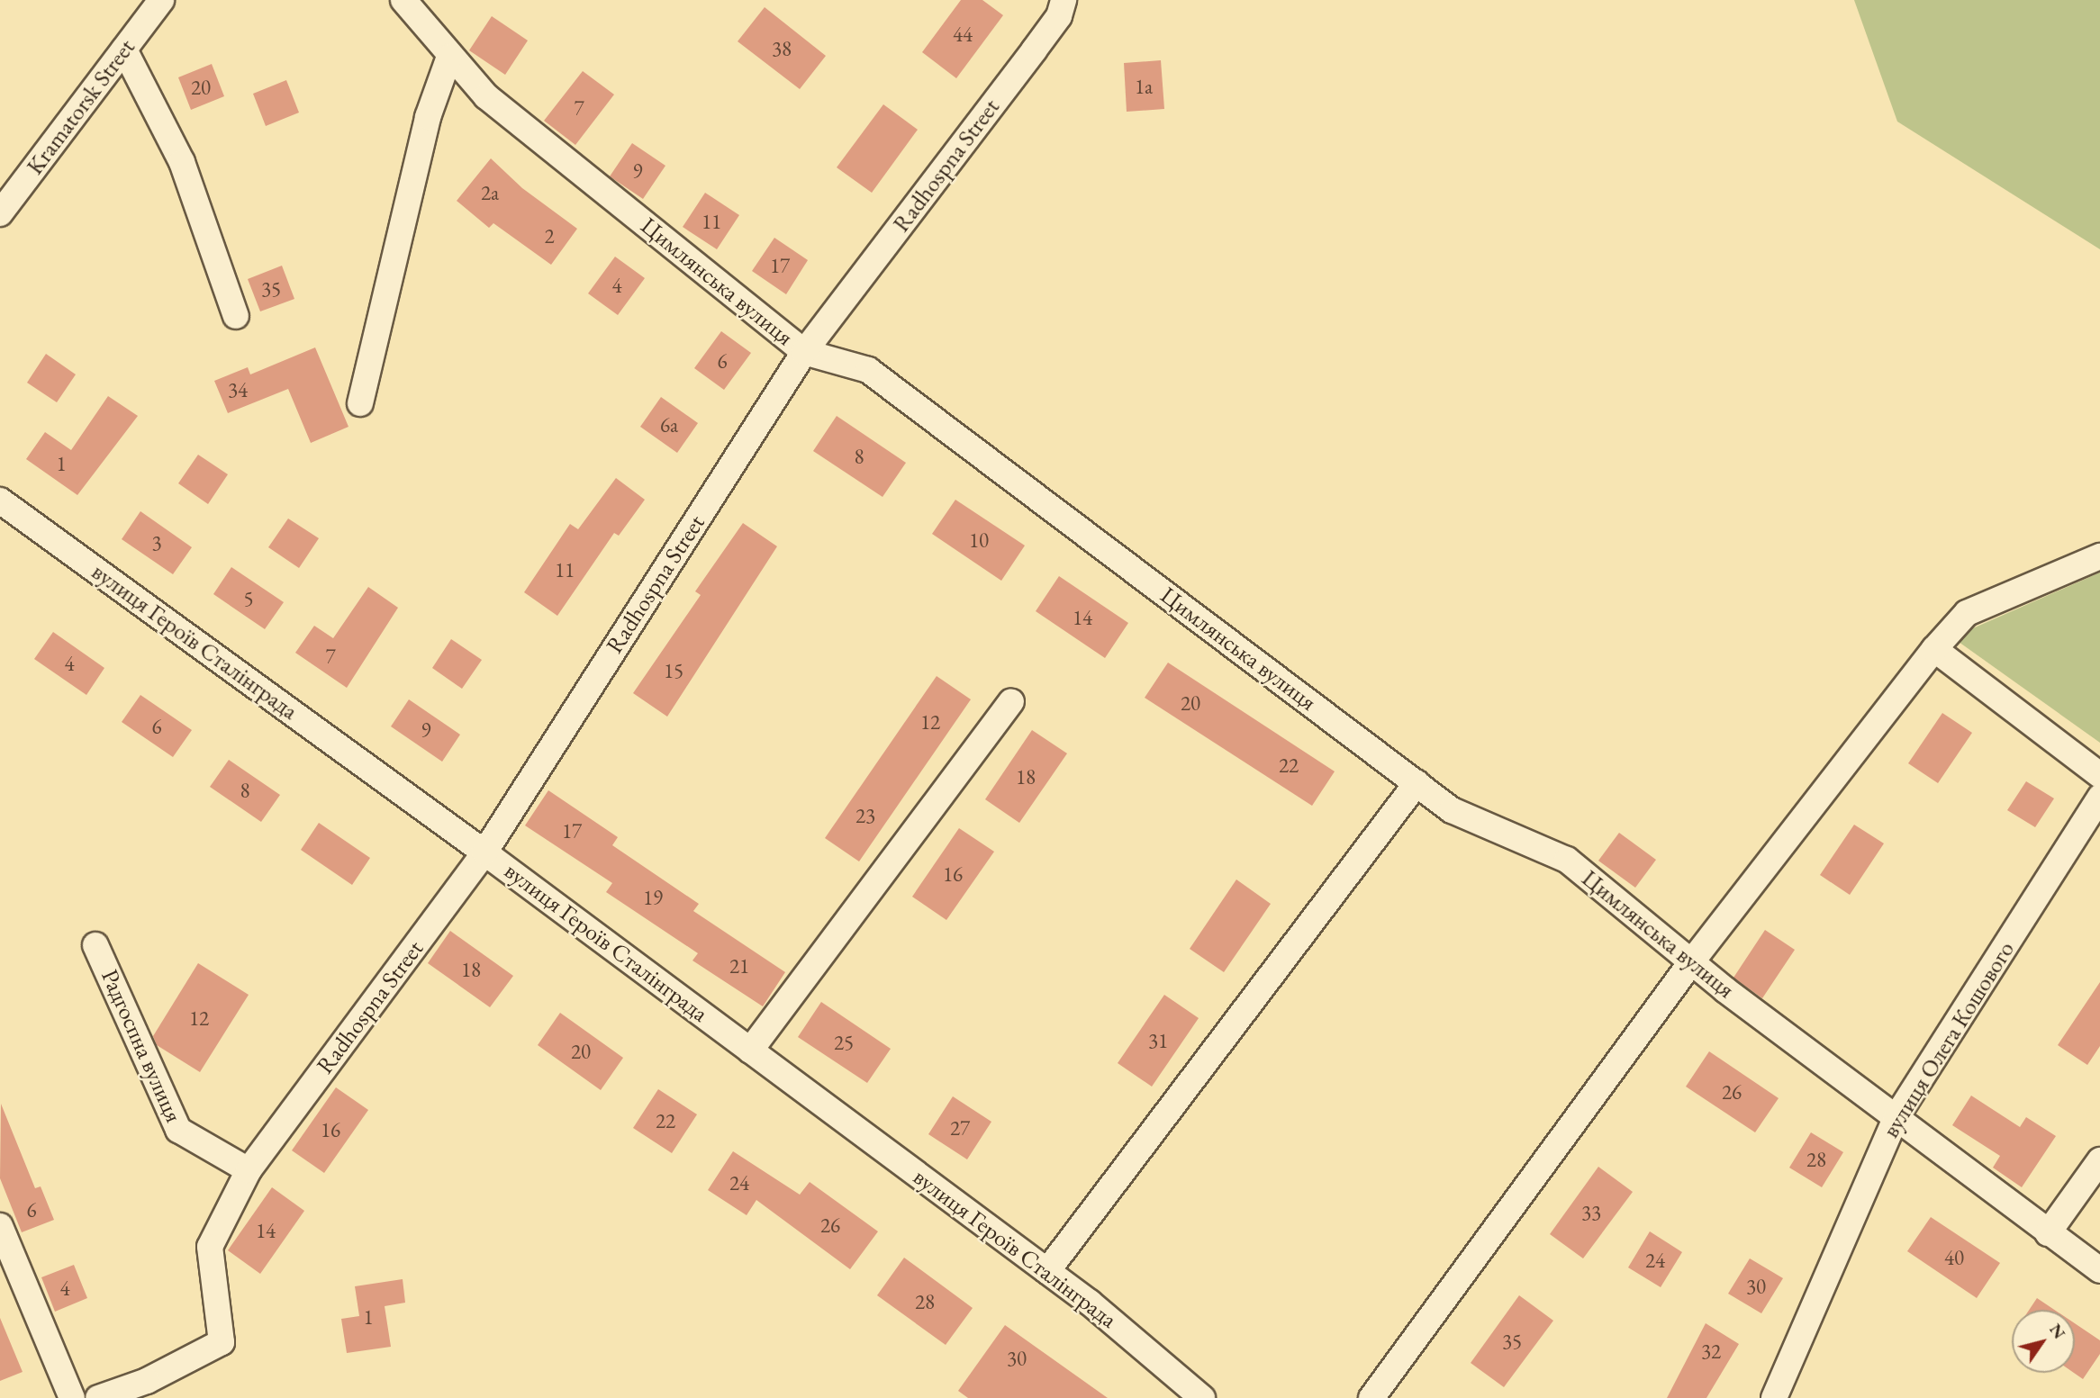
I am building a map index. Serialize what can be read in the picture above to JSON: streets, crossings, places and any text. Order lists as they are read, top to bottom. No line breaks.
{"streets":{"street":["Kramatorsk Street","Radhospna Street","Цимлянська вулиця","вулиця Героїв Сталінграда","вулиця Олега Кошового","Радгоспна вулиця"]},"crossings":[["Radhospna Street","Цимлянська вулиця"],["Radhospna Street","вулиця Героїв Сталінграда"],["Radhospna Street","Радгоспна вулиця"],["Цимлянська вулиця","вулиця Олега Кошового"]],"house_numbers":["44","38","1а","20","7","9","2а","11","2","17","4","35","6","34","6а","8","1","10","3","11","5","14","7","4","15","20","12","6","9","22","18","8","23","17","16","19","21","18","12","31","25","20","26","22","27","16","28","24","6","33","26","14","40","24","30","4","28","1","35","32","30"],"north":"top right"}
